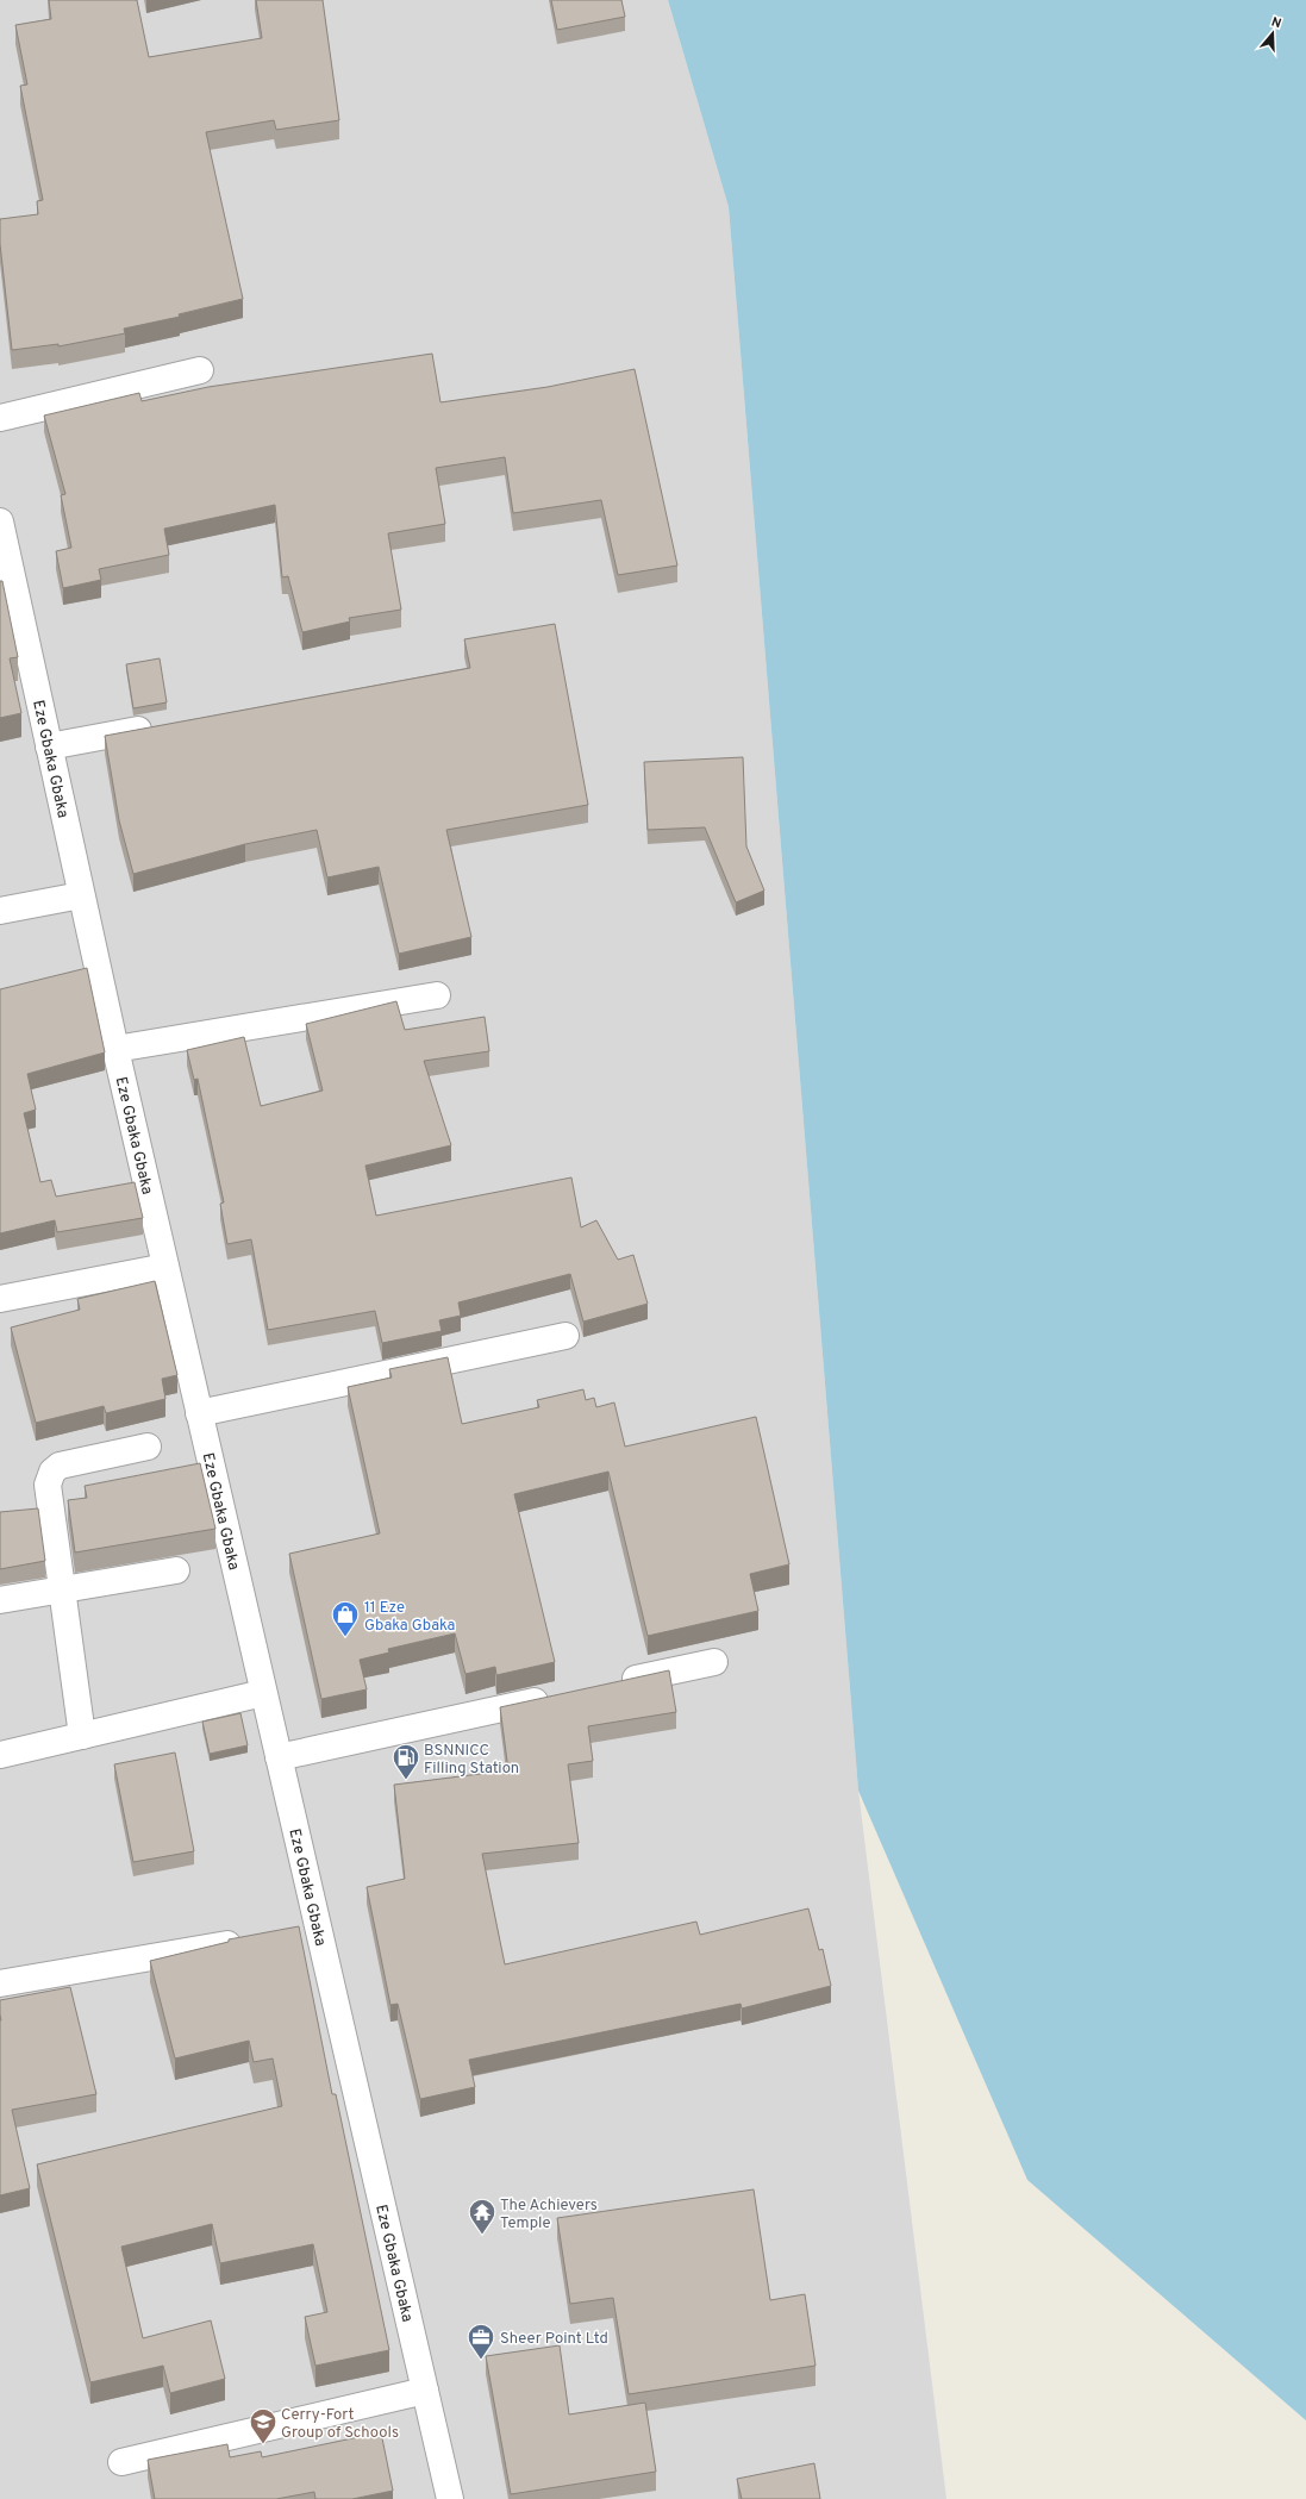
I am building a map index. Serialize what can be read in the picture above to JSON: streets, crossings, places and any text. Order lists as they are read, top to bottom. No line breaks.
{"streets":{"street":["Eze Gbaka Gbaka"]},"places":{"shop":["11 Eze Gbaka Gbaka"],"fuel station":["BSNNICC Filling Station"],"temple":["The Achievers Temple"],"office":["Sheer Point Ltd"],"school or university":["Cerry-Fort Group of Schools"]},"north":"top"}
